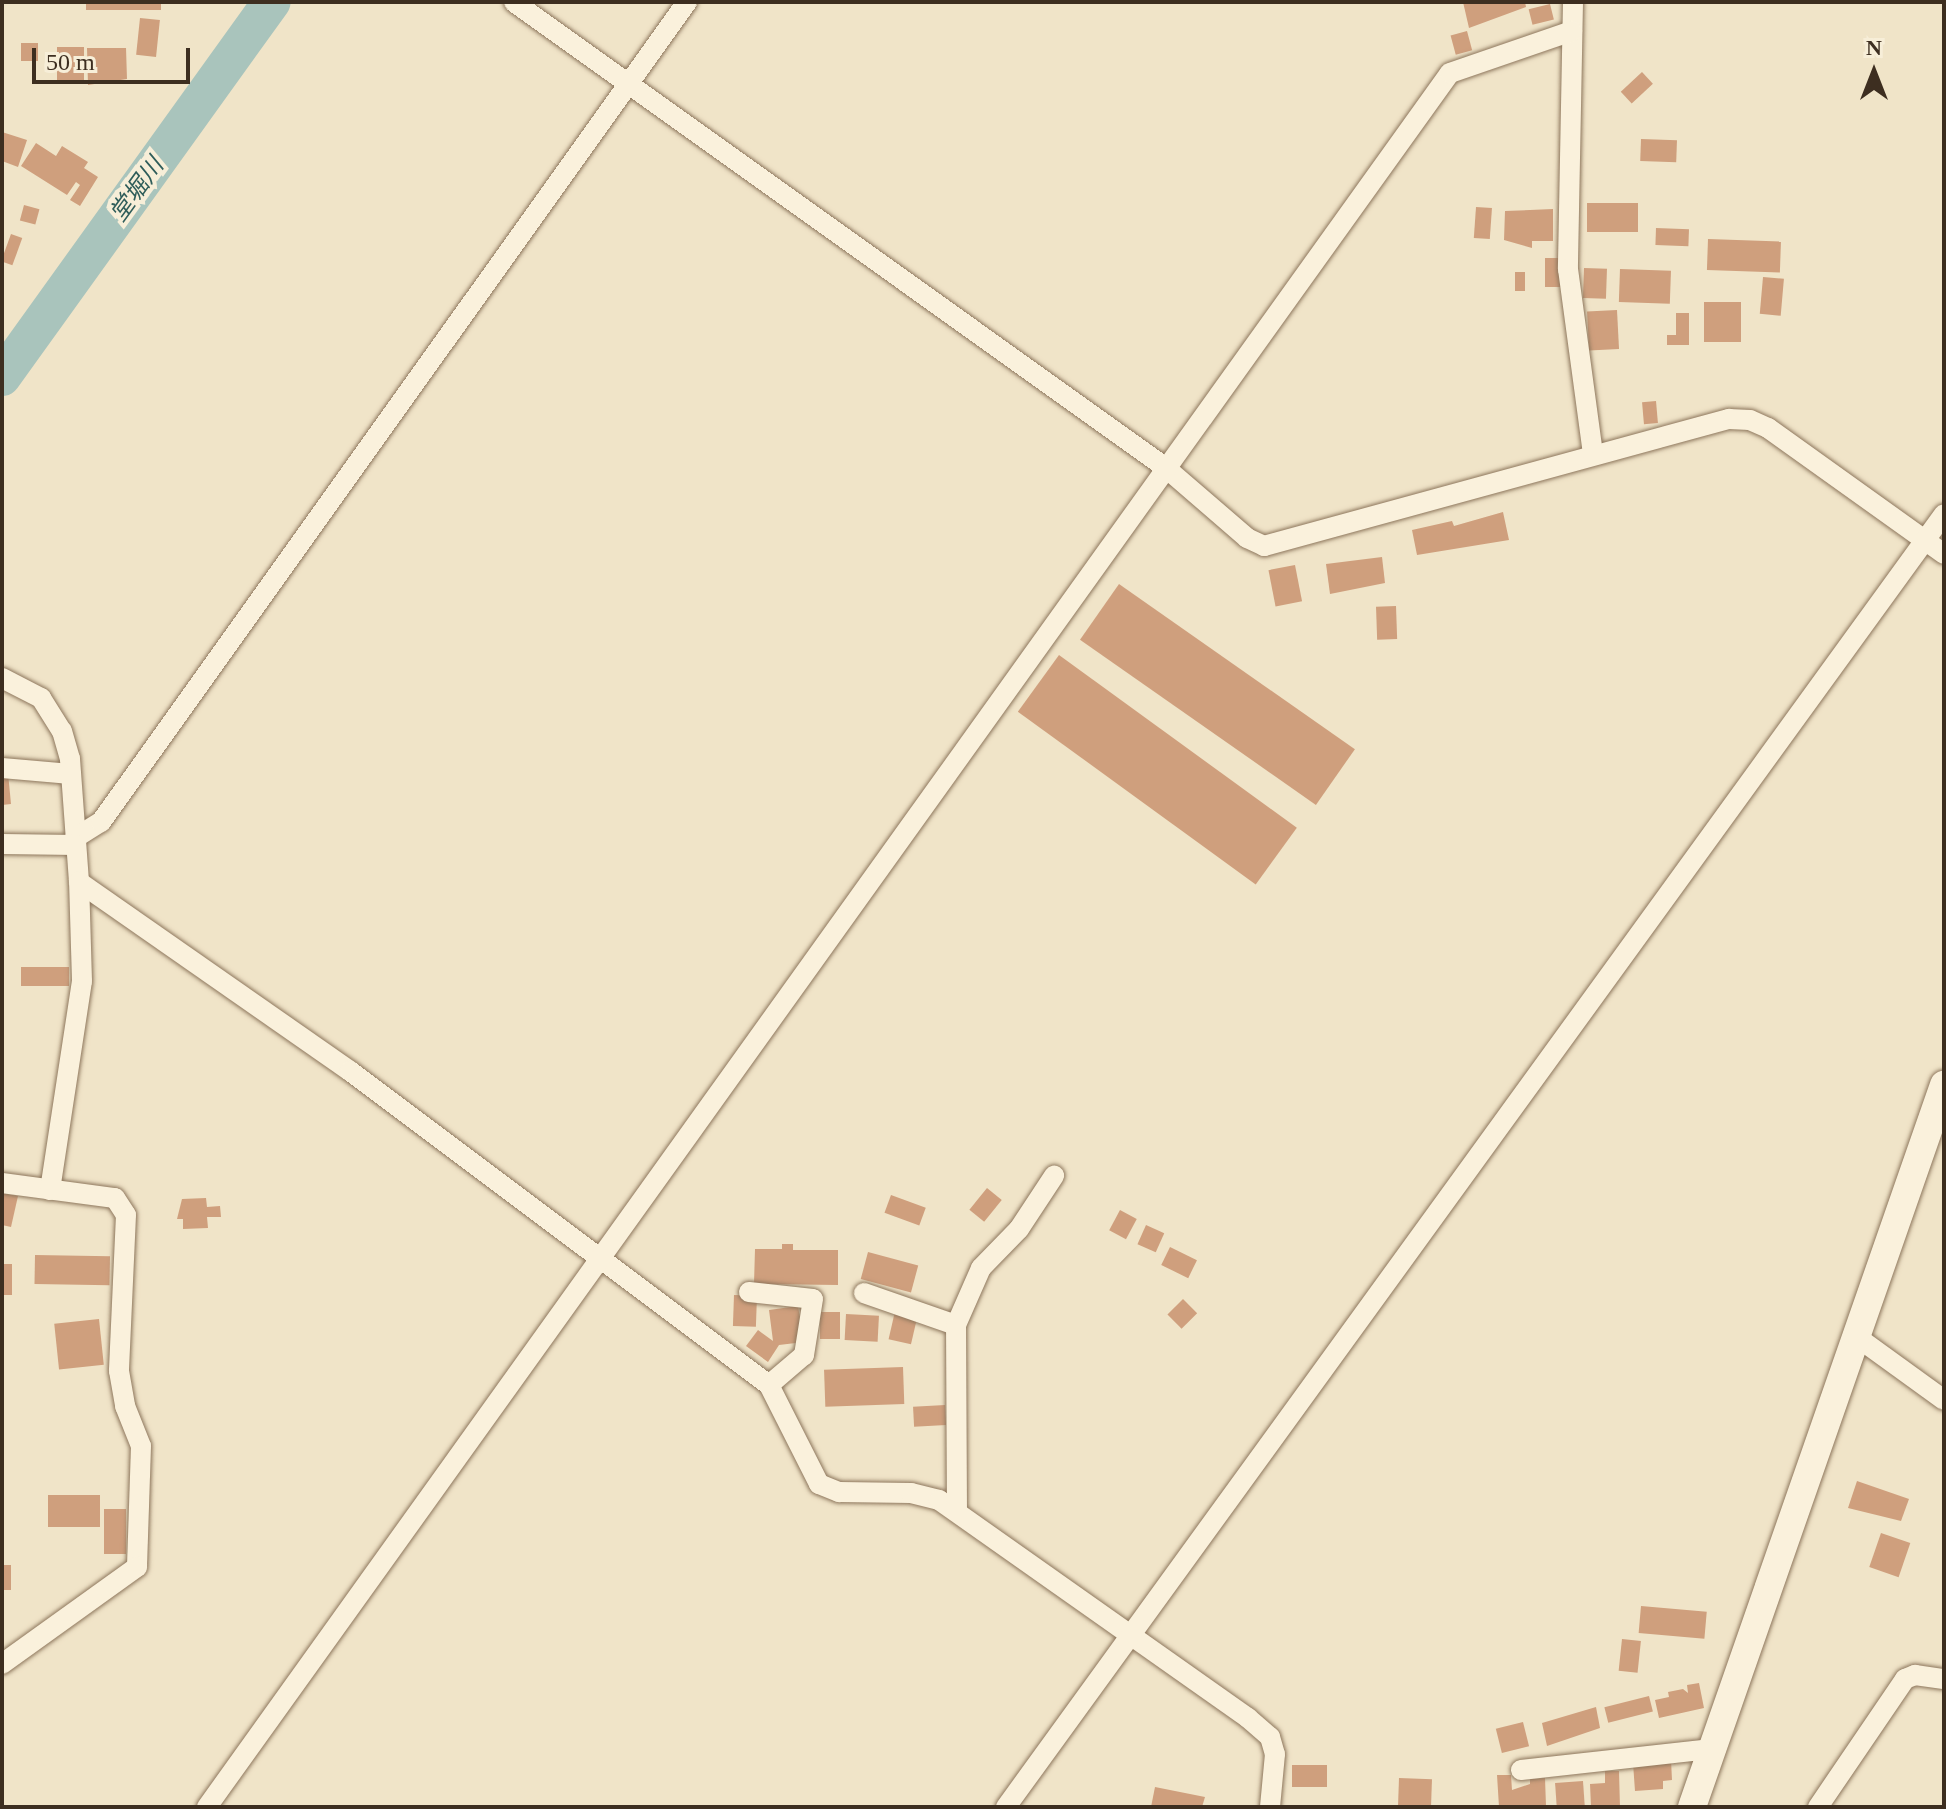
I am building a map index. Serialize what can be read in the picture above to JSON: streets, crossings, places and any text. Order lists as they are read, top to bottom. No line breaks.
{"water":["堂堀川"],"scale_bar":"50 m","north":"top"}
